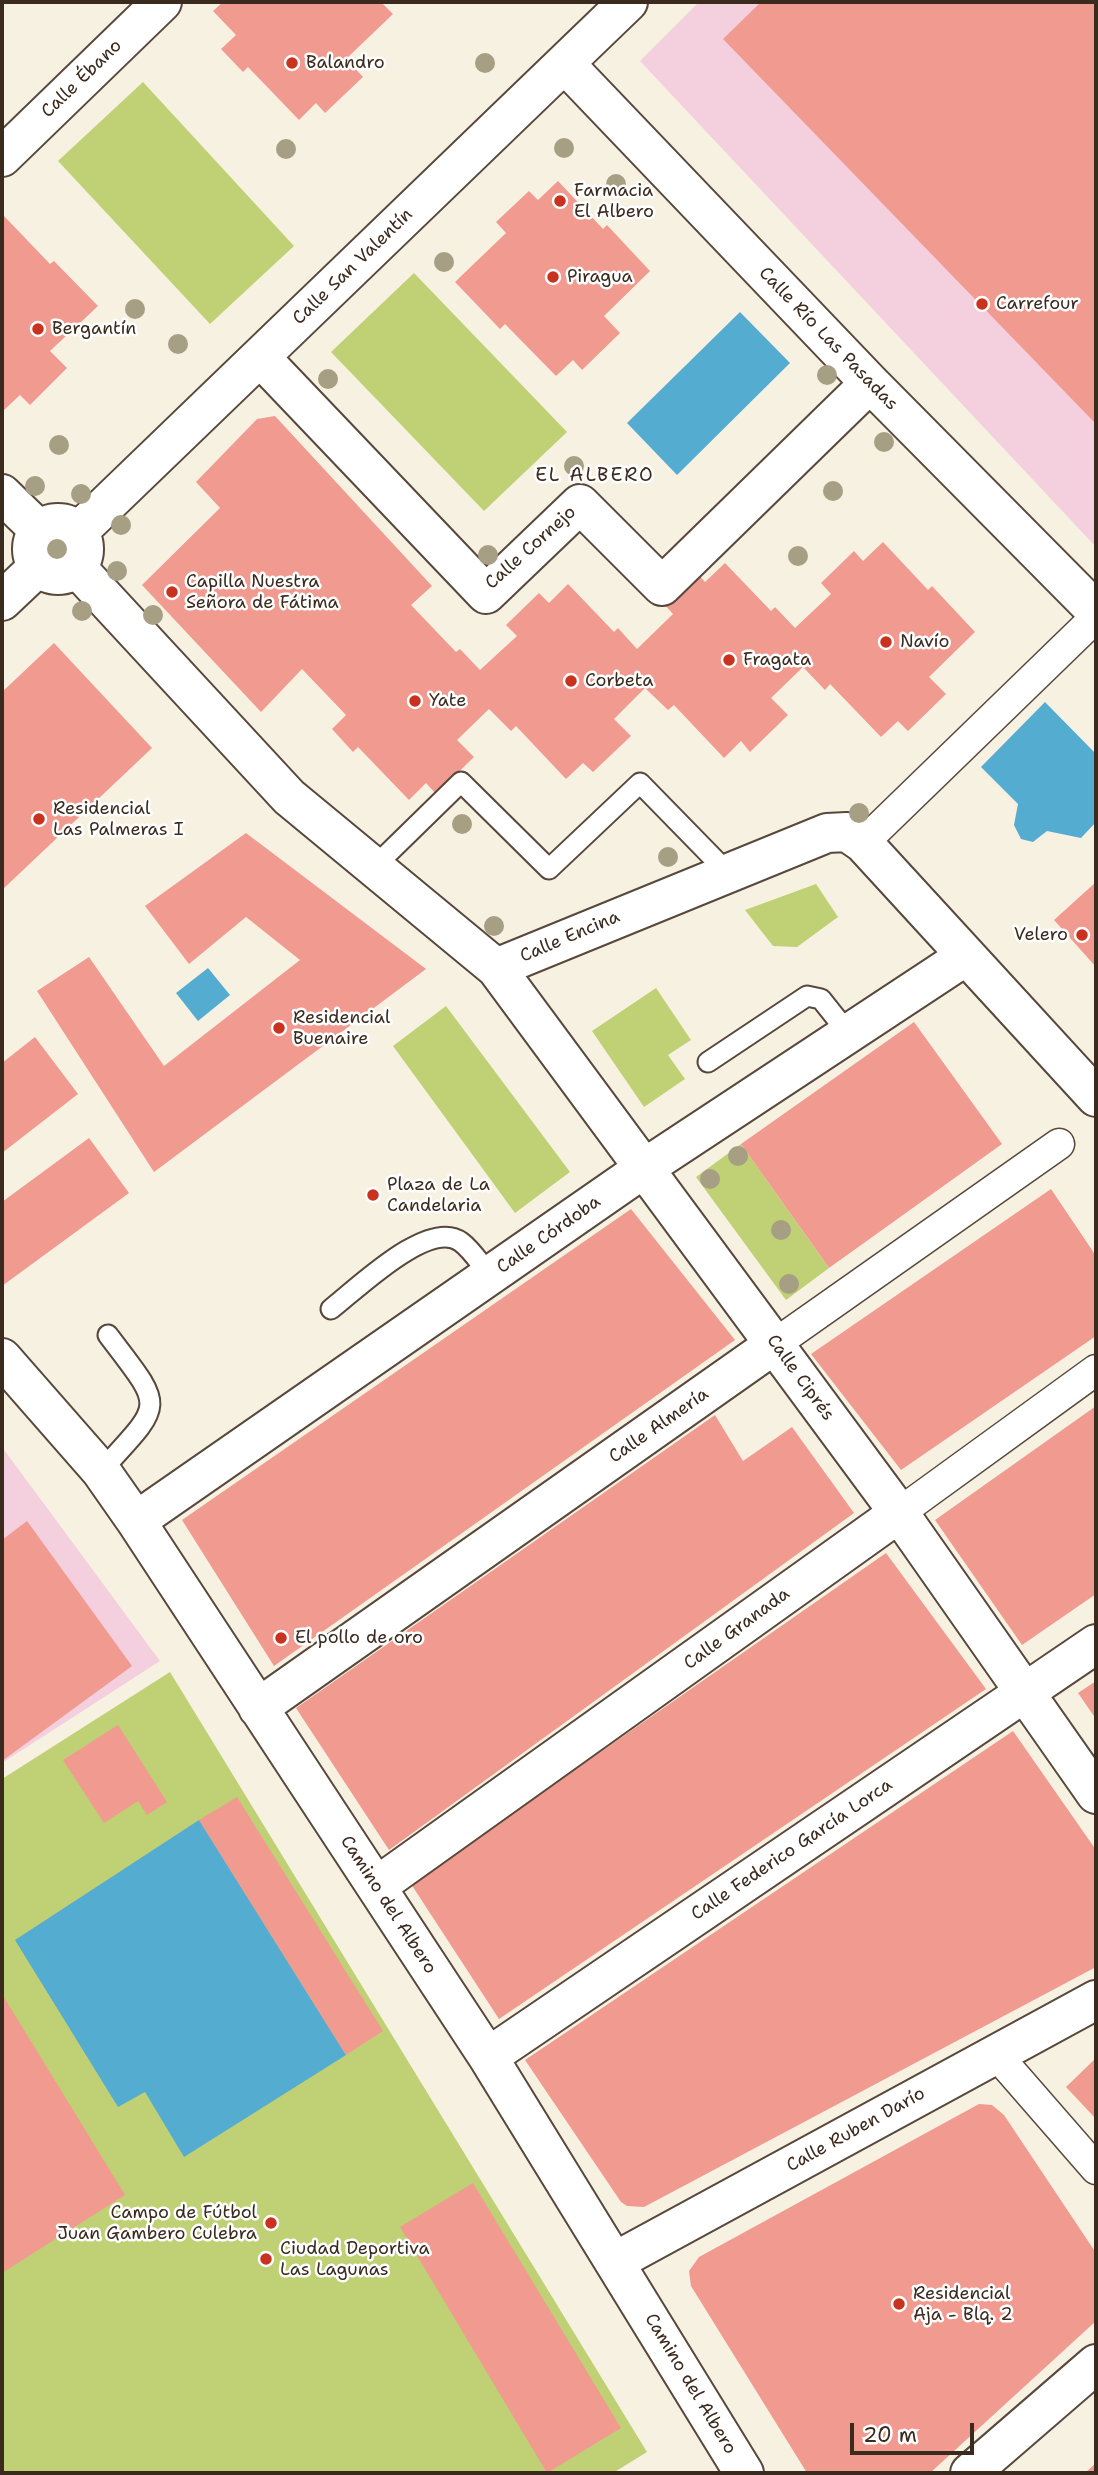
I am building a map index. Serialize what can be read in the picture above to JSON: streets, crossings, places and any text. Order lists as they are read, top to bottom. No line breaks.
{"streets":{"street":["Calle Ébano","Calle San Valentín","Calle Río Las Pasadas","Calle Cornejo","Calle Encina","Calle Córdoba","Calle Ciprés","Calle Almería","Calle Granada","Calle Federico García Lorca","Camino del Albero","Calle Ruben Darío"]},"crossings":[["Calle San Valentín","Calle Río Las Pasadas"],["Calle San Valentín","Calle Cornejo"],["Calle Río Las Pasadas","Calle Cornejo"],["Calle Encina","Calle Córdoba"],["Calle Encina","Calle Ciprés"],["Calle Córdoba","Calle Ciprés"],["Calle Córdoba","Camino del Albero"],["Calle Ciprés","Calle Almería"],["Calle Ciprés","Calle Granada"],["Calle Ciprés","Calle Federico García Lorca"],["Calle Almería","Camino del Albero"],["Calle Granada","Camino del Albero"],["Calle Federico García Lorca","Camino del Albero"],["Camino del Albero","Calle Ruben Darío"]],"districts":["EL ALBERO"],"places":["Balandro","Farmacia El Albero","Piragua","Carrefour","Bergantín","Capilla Nuestra Señora de Fátima","Navío","Fragata","Corbeta","Yate","Residencial Las Palmeras I","Velero","Residencial Buenaire","Plaza de La Candelaria","El pollo de oro","Campo de Fútbol Juan Gambero Culebra","Ciudad Deportiva Las Lagunas","Residencial Aja - Blq. 2"],"scale_bar":"20 m"}
